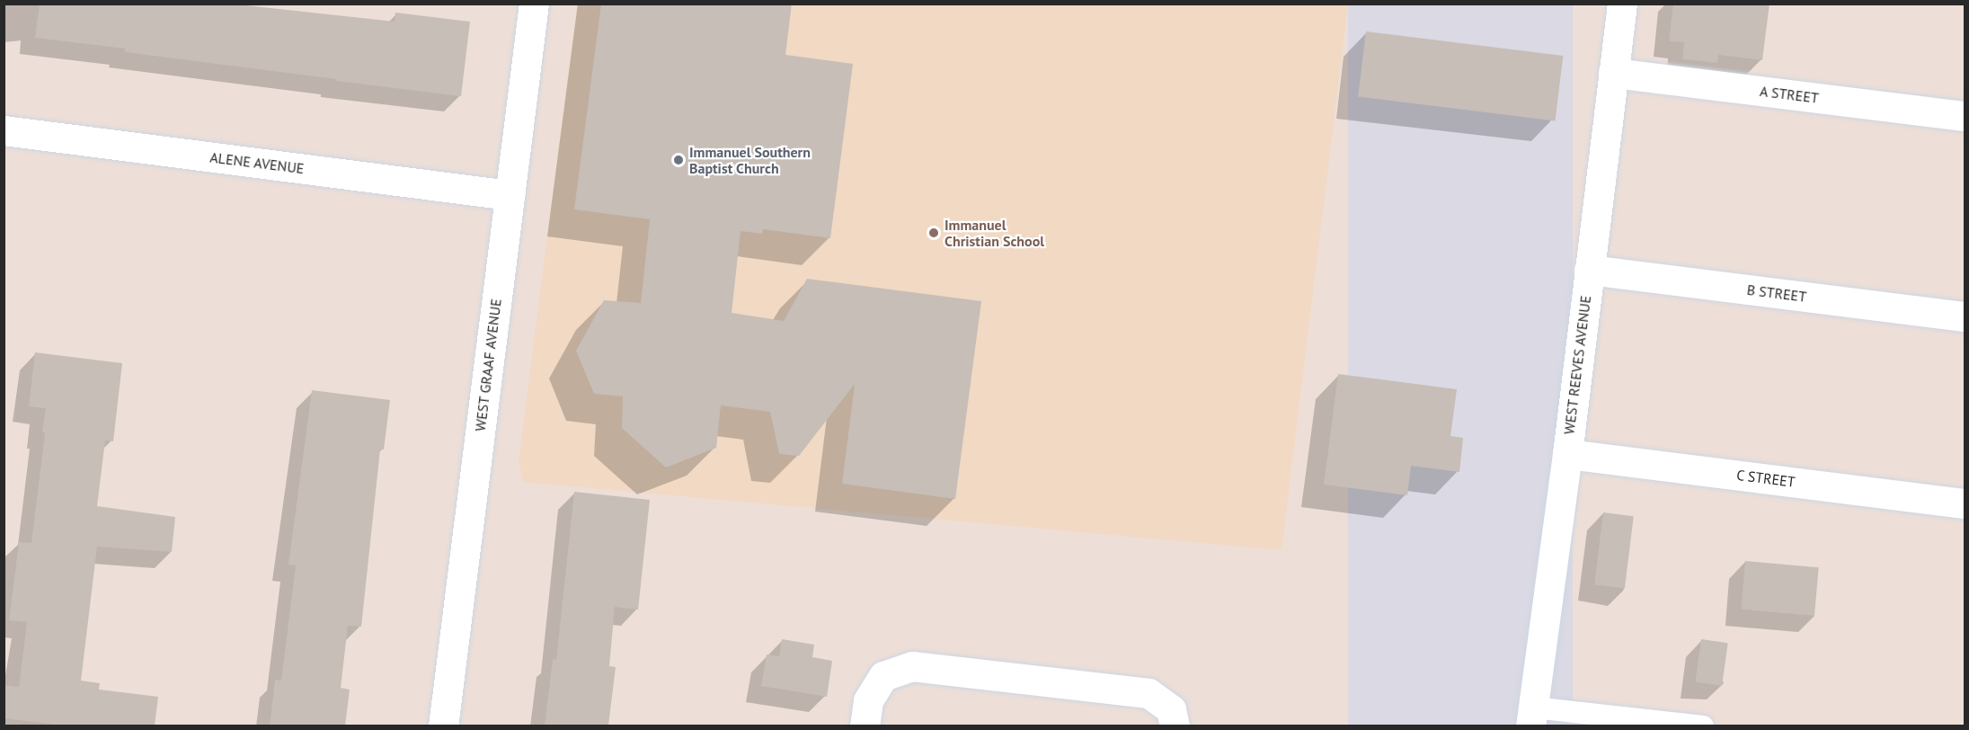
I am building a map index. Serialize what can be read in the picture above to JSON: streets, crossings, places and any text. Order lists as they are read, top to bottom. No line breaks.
{"streets":{"street":["A STREET","ALENE AVENUE","B STREET","WEST GRAAF AVENUE","WEST REEVES AVENUE","C STREET"]},"crossings":[["A STREET","WEST REEVES AVENUE"],["ALENE AVENUE","WEST GRAAF AVENUE"],["B STREET","WEST REEVES AVENUE"],["WEST REEVES AVENUE","C STREET"]],"places":["Immanuel Southern Baptist Church","Immanuel Christian School"]}
